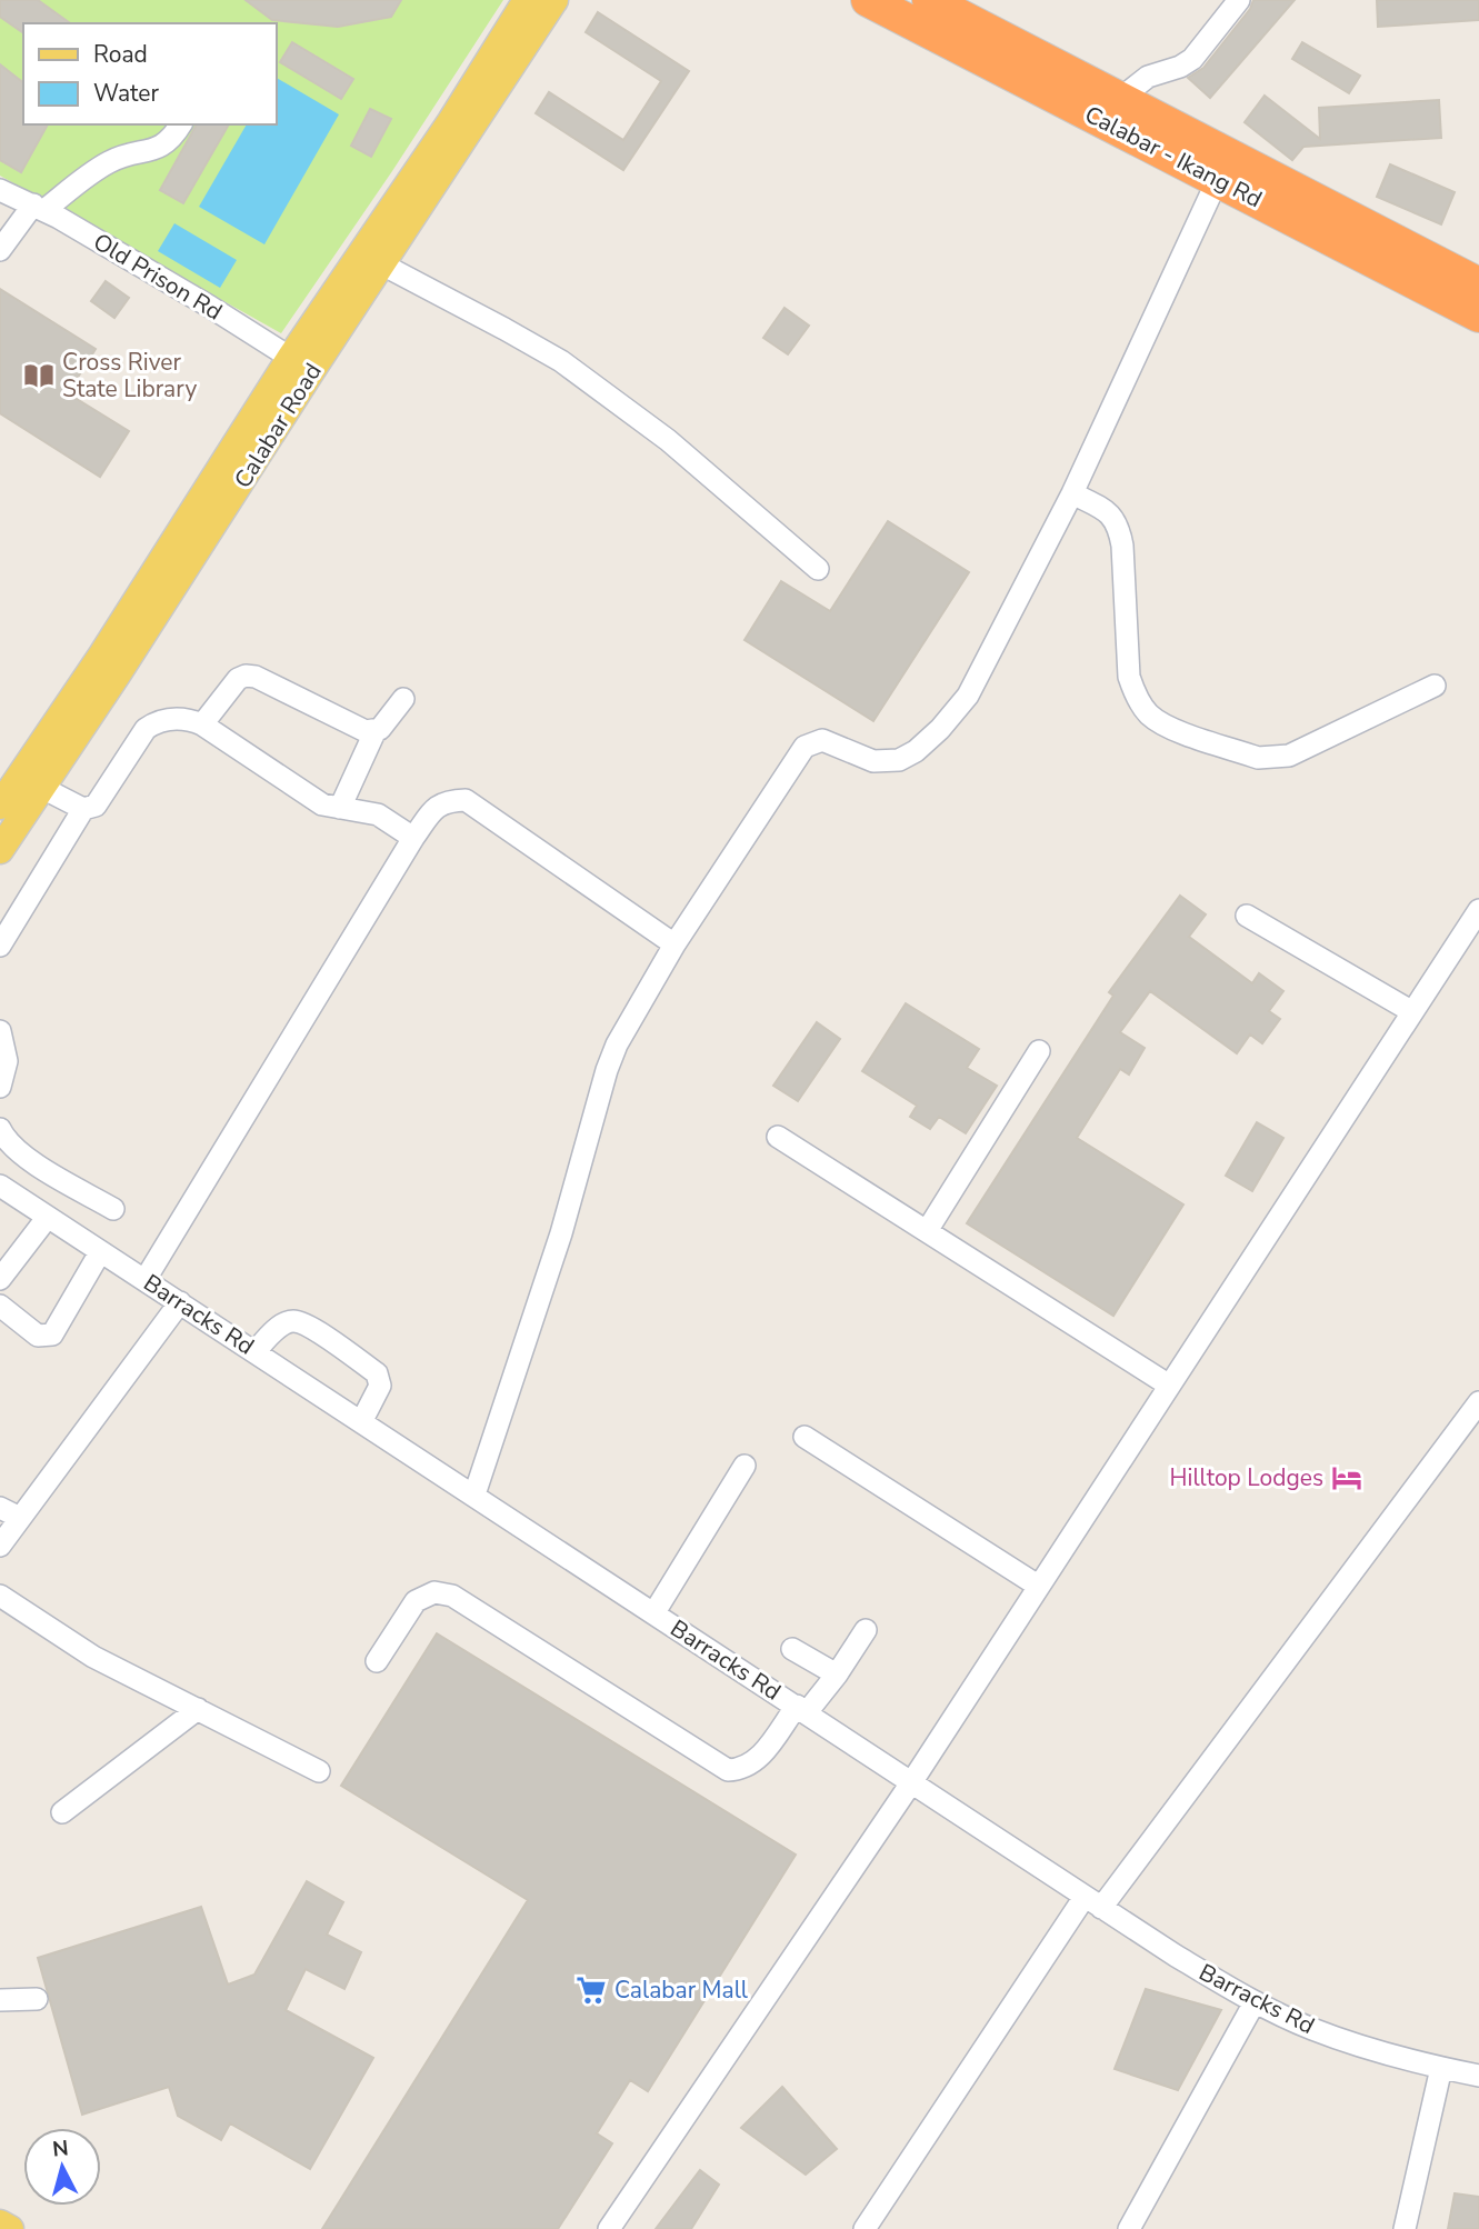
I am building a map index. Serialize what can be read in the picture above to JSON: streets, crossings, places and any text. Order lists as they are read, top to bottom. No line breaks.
{"streets":{"highway":["Calabar - Ikang Rd"],"main road":["Calabar Road"],"street":["Old Prison Rd","Barracks Rd"]},"crossings":[["Old Prison Rd","Calabar Road"]],"places":{"library":["Cross River State Library"],"hotel":["Hilltop Lodges"],"supermarket":["Calabar Mall"]},"legend":["Road","Water"],"north":"top"}
